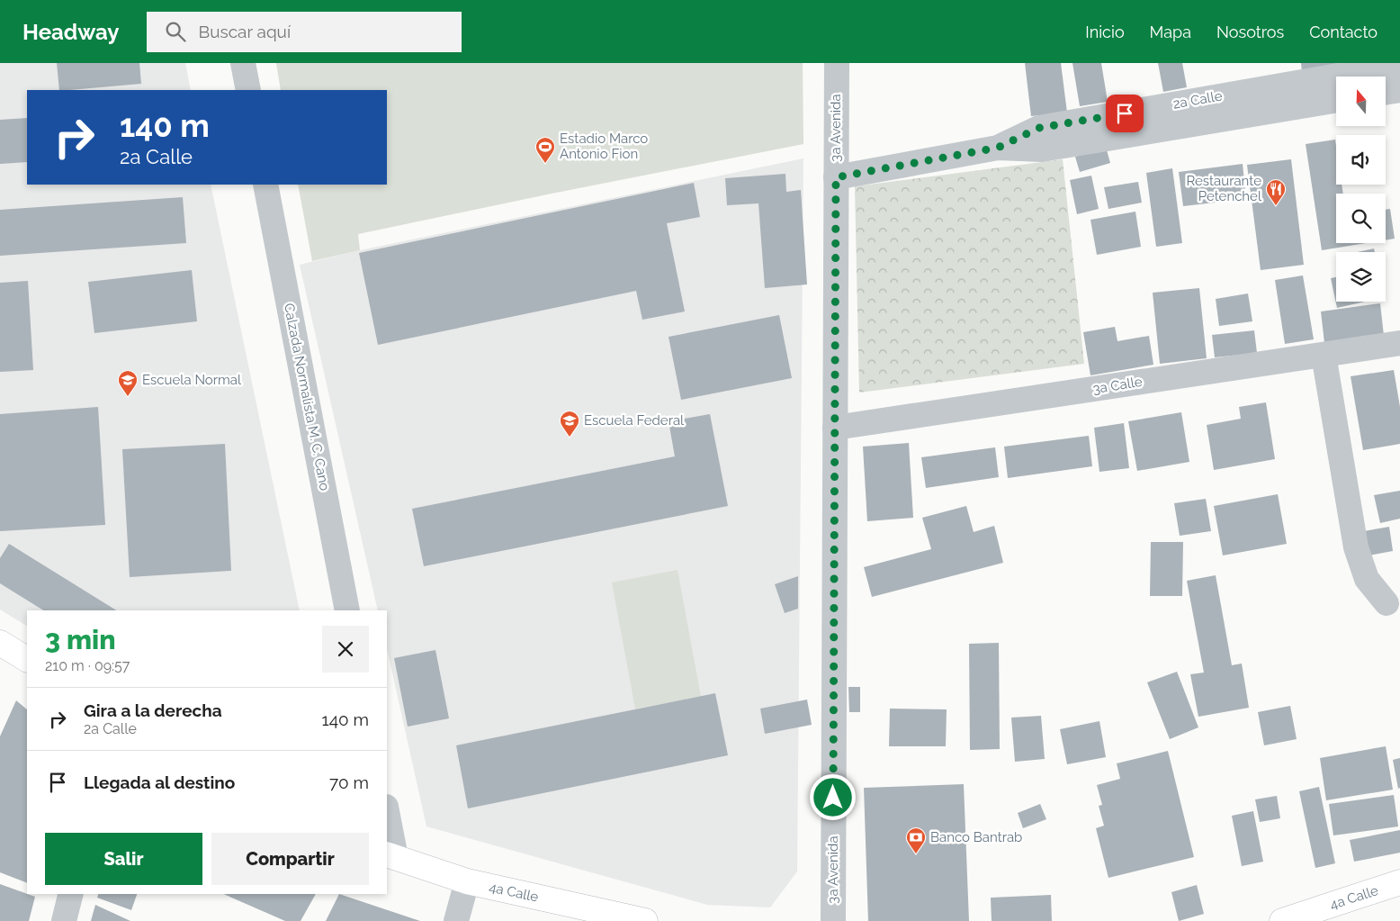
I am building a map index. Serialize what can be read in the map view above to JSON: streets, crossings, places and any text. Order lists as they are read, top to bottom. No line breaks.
{"streets":{"main road":["4a Calle"],"street":["2a Calle","3a Avenida","3a Calle","Calzada Normalista M. C. Cano"]},"crossings":[["2a Calle","3a Avenida"],["3a Avenida","3a Calle"]],"places":{"sports":["Estadio Marco Antonio Fion"],"restaurant":["Restaurante Petenchel"],"school or university":["Escuela Normal","Escuela Federal"],"bank":["Banco Bantrab"]},"north":"top","page":{"header":"Headway","search":"Buscar aquí","nav":["Inicio","Mapa","Nosotros","Contacto"],"turn":["140 m","2a Calle"],"heading":["3 min","210 m · 09:57"],"list":[{"name":"Gira a la derecha","note":"2a Calle","value":"140 m"},{"name":"Llegada al destino","value":"70 m"}],"buttons":["Salir","Compartir"]}}
